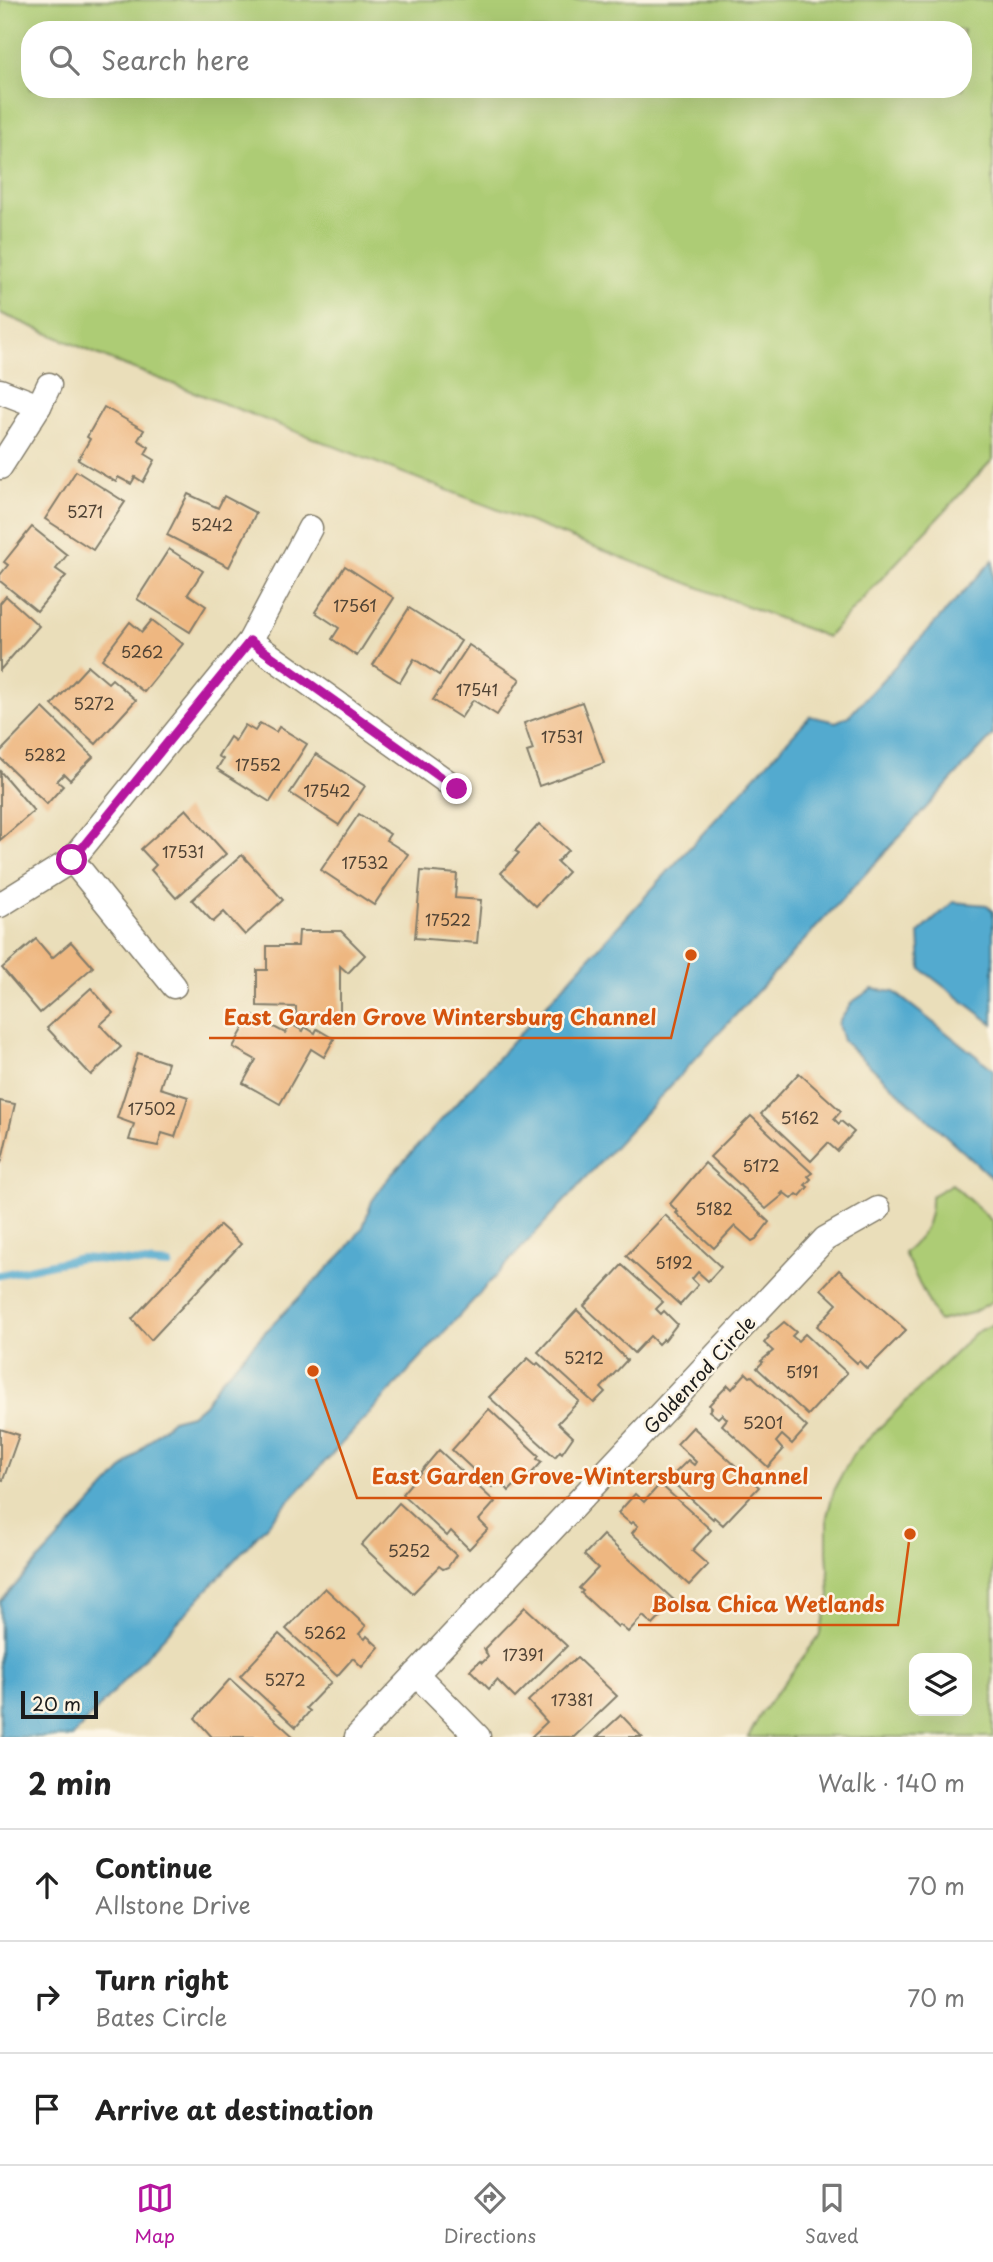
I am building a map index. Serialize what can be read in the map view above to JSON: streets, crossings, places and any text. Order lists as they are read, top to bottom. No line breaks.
{"streets":{"street":["Goldenrod Circle"]},"places":["East Garden Grove Wintersburg Channel","East Garden Grove-Wintersburg Channel","Bolsa Chica Wetlands"],"house_numbers":["5271","5242","17561","5262","17541","5272","17531","5282","17552","17542","17531","17532","17522","17502","5162","5172","5182","5192","5212","5191","5201","5252","5262","17391","5272","17381"],"scale_bar":"20 m","page":{"search":"Search here","scale":"20 m","heading":["2 min","Walk · 140 m"],"list":[["Continue","Allstone Drive","70 m"],["Turn right","Bates Circle","70 m"],"Arrive at destination"],"nav":["Map","Directions","Saved"]}}
